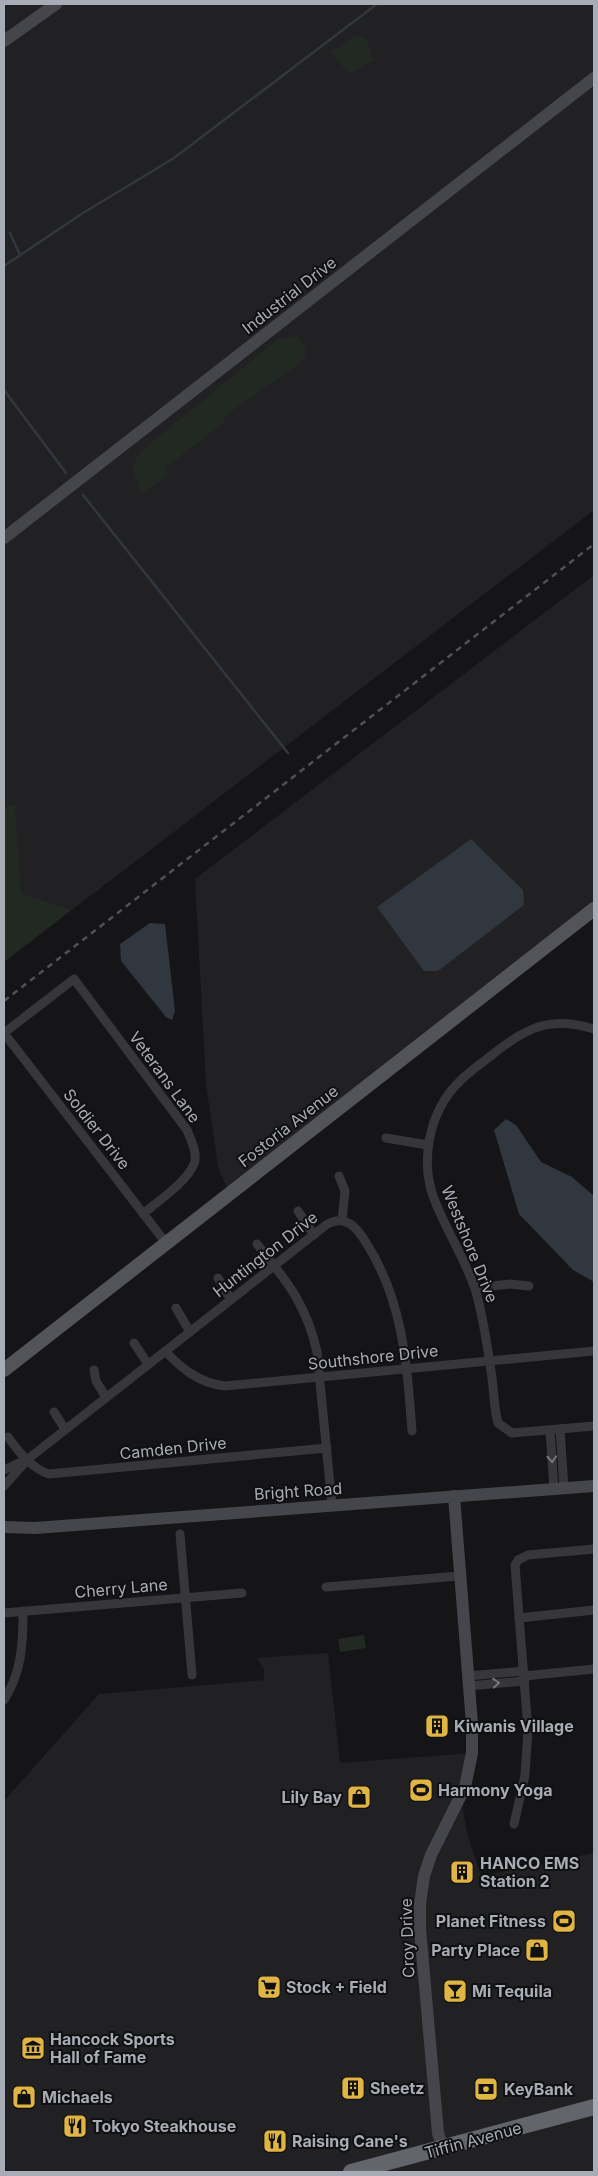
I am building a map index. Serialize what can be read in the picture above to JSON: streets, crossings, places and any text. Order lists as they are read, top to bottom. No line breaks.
{"streets":{"highway":["Tiffin Avenue"],"main road":["Fostoria Avenue"],"street":["Industrial Drive","Veterans Lane","Soldier Drive","Westshore Drive","Huntington Drive","Southshore Drive","Camden Drive","Bright Road","Cherry Lane","Croy Drive"]},"crossings":[["Veterans Lane","Soldier Drive"],["Fostoria Avenue","Soldier Drive"],["Westshore Drive","Southshore Drive"],["Huntington Drive","Southshore Drive"],["Huntington Drive","Camden Drive"],["Bright Road","Croy Drive"],["Croy Drive","Tiffin Avenue"]],"places":{"building":["Kiwanis Village","HANCO EMS Station 2","Sheetz"],"sports":["Harmony Yoga","Planet Fitness"],"shop":["Lily Bay","Party Place","Michaels"],"supermarket":["Stock + Field"],"bar":["Mi Tequila"],"museum":["Hancock Sports Hall of Fame"],"bank":["KeyBank"],"restaurant":["Tokyo Steakhouse","Raising Cane's"]}}
